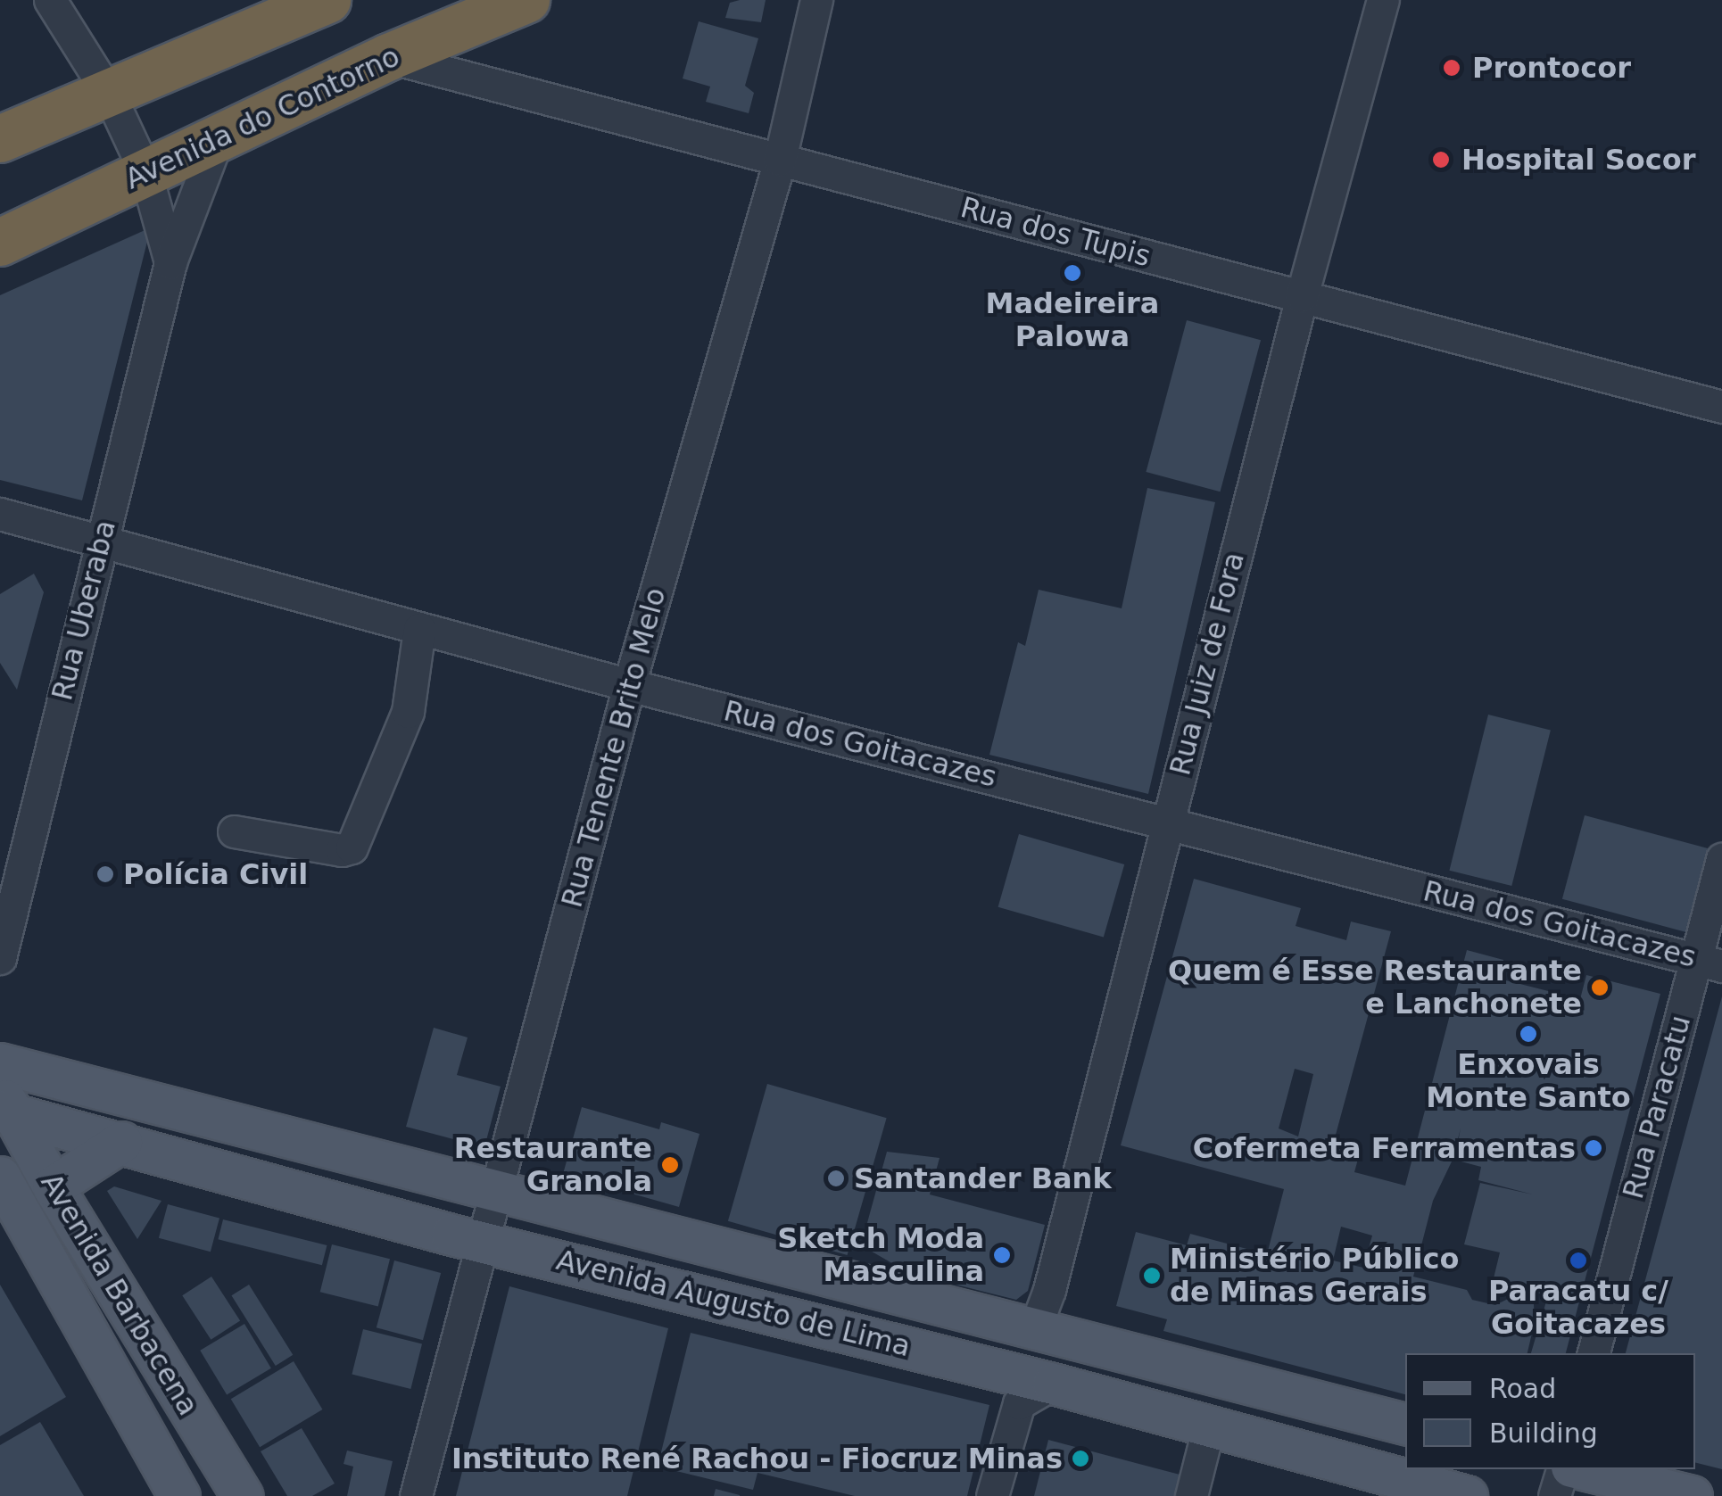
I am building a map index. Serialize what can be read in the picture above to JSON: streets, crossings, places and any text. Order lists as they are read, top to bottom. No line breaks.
{"streets":{"highway":["Avenida do Contorno"],"main road":["Avenida Barbacena","Avenida Augusto de Lima"],"street":["Rua dos Tupis","Rua Uberaba","Rua Juiz de Fora","Rua dos Goitacazes","Rua Tenente Brito Melo","Rua Paracatu"]},"crossings":[["Avenida do Contorno","Rua dos Tupis"],["Avenida do Contorno","Rua Uberaba"],["Rua dos Tupis","Rua Juiz de Fora"],["Rua dos Tupis","Rua Tenente Brito Melo"],["Rua Uberaba","Rua dos Goitacazes"],["Rua Juiz de Fora","Rua dos Goitacazes"],["Rua Juiz de Fora","Avenida Augusto de Lima"],["Rua dos Goitacazes","Rua Tenente Brito Melo"],["Rua dos Goitacazes","Rua Paracatu"],["Rua Tenente Brito Melo","Avenida Augusto de Lima"],["Avenida Barbacena","Avenida Augusto de Lima"]],"places":["Prontocor","Hospital Socor","Madeireira Palowa","Polícia Civil","Quem é Esse Restaurante e Lanchonete","Enxovais Monte Santo","Cofermeta Ferramentas","Restaurante Granola","Santander Bank","Sketch Moda Masculina","Paracatu c/ Goitacazes","Ministério Público de Minas Gerais","Instituto René Rachou - Fiocruz Minas"],"legend":["Road","Building"]}
